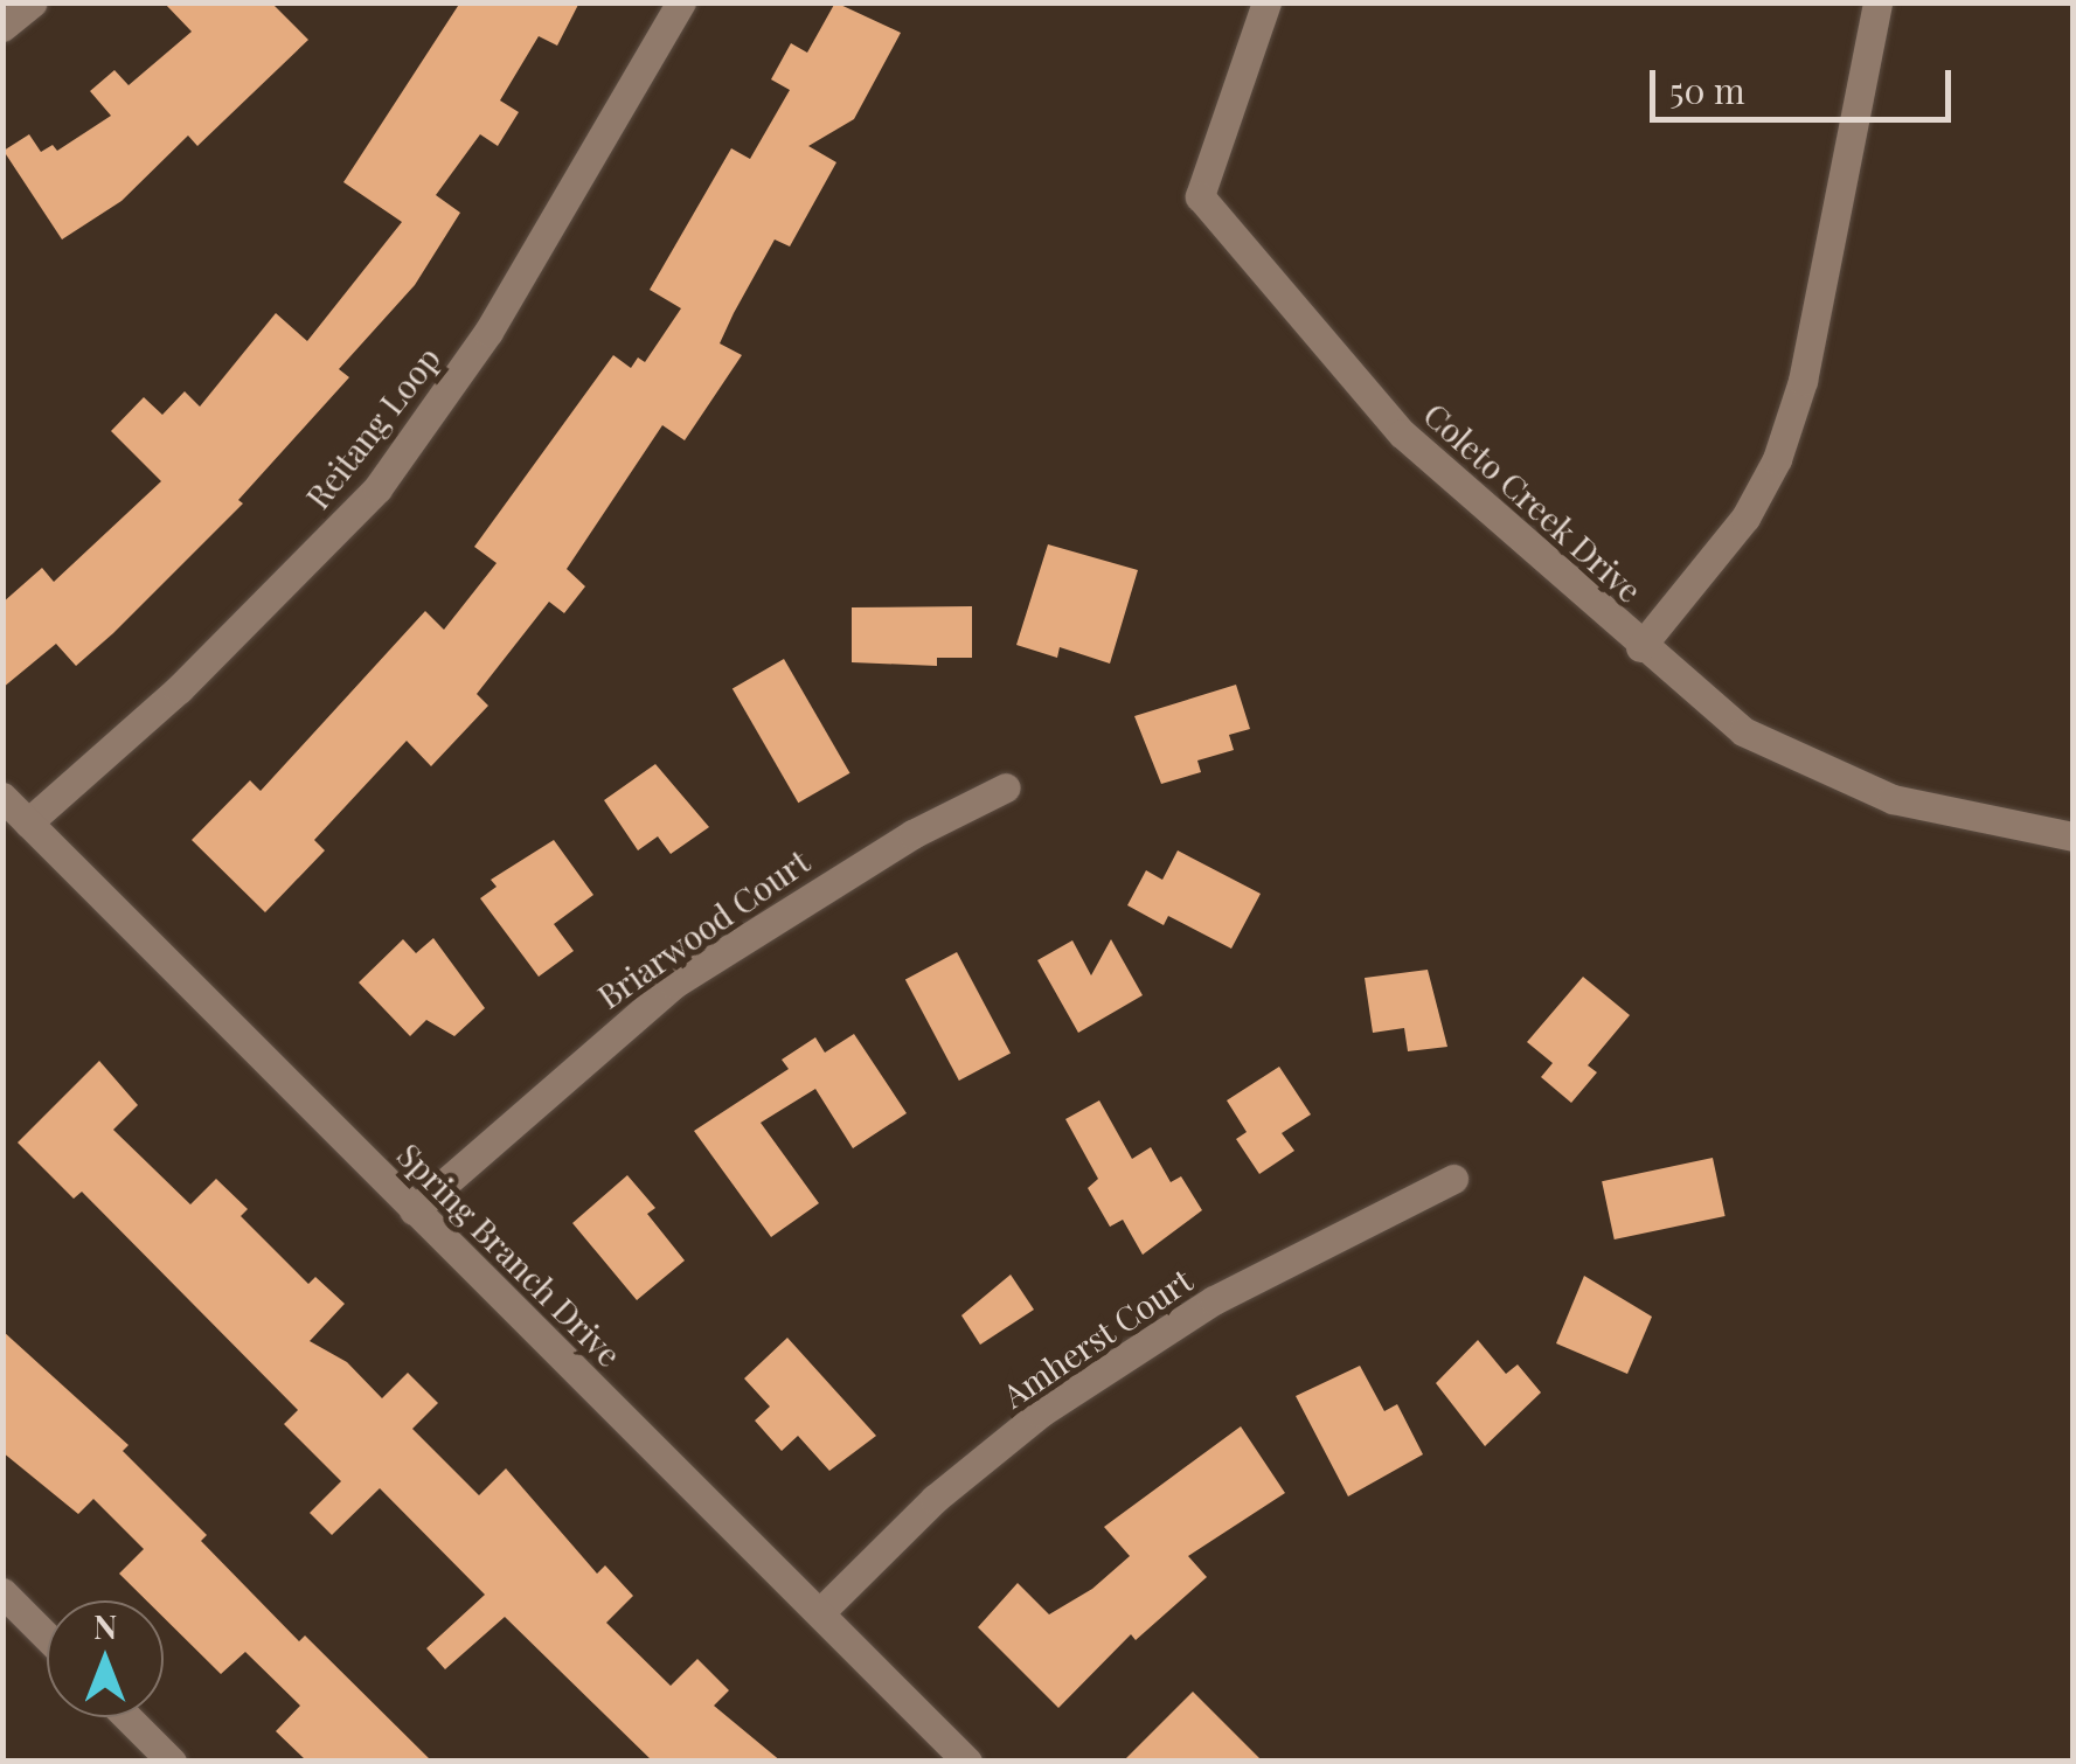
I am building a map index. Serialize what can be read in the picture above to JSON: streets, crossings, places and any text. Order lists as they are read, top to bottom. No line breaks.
{"streets":{"street":["Reitang Loop","Coleto Creek Drive","Briarwood Court","Spring Branch Drive","Amherst Court"]},"crossings":[["Reitang Loop","Spring Branch Drive"],["Briarwood Court","Spring Branch Drive"],["Spring Branch Drive","Amherst Court"]],"scale_bar":"50 m","north":"top"}
